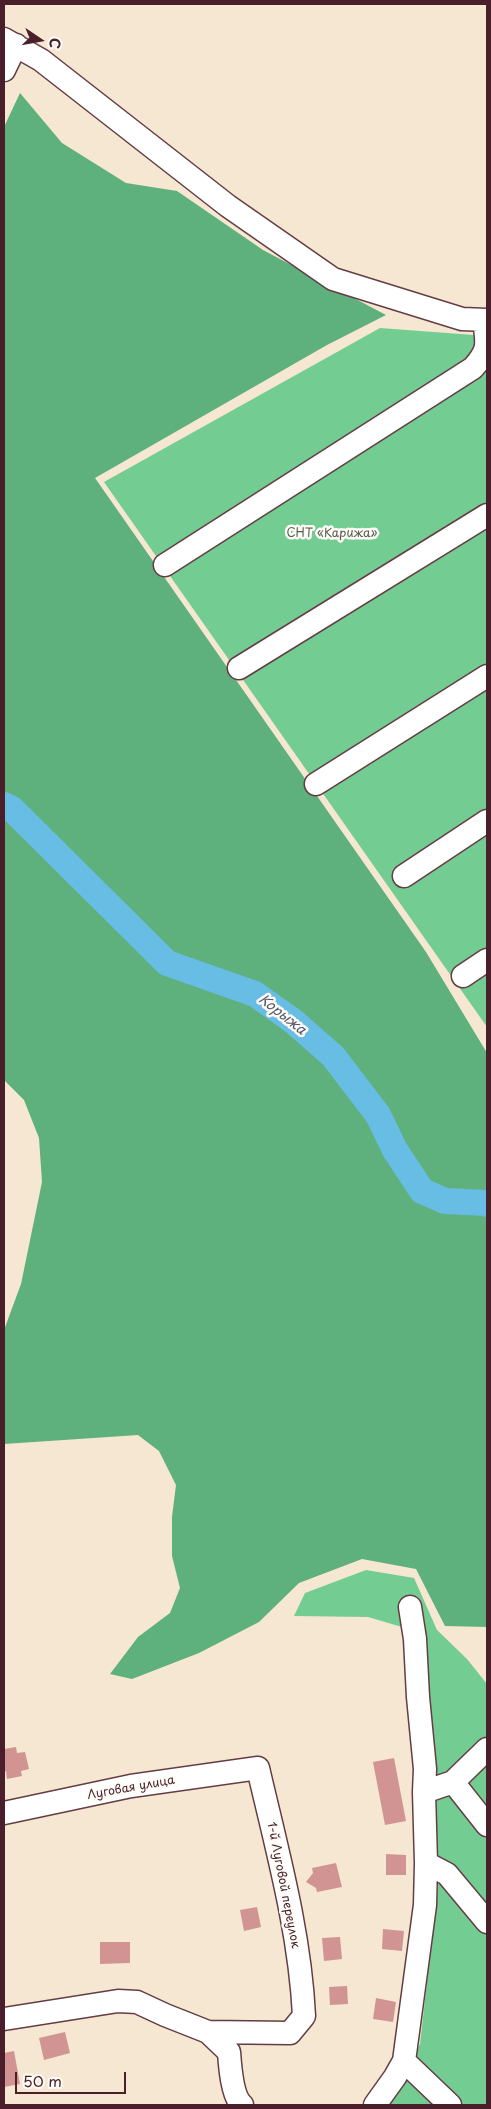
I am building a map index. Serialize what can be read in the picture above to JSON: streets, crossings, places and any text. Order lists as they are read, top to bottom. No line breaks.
{"streets":{"street":["Луговая улица","1-й Луговой переулок"]},"crossings":[["Луговая улица","1-й Луговой переулок"]],"water":["Корыжа"],"parks":["СНТ «Карижа»"],"scale_bar":"50 m","north":"right"}
